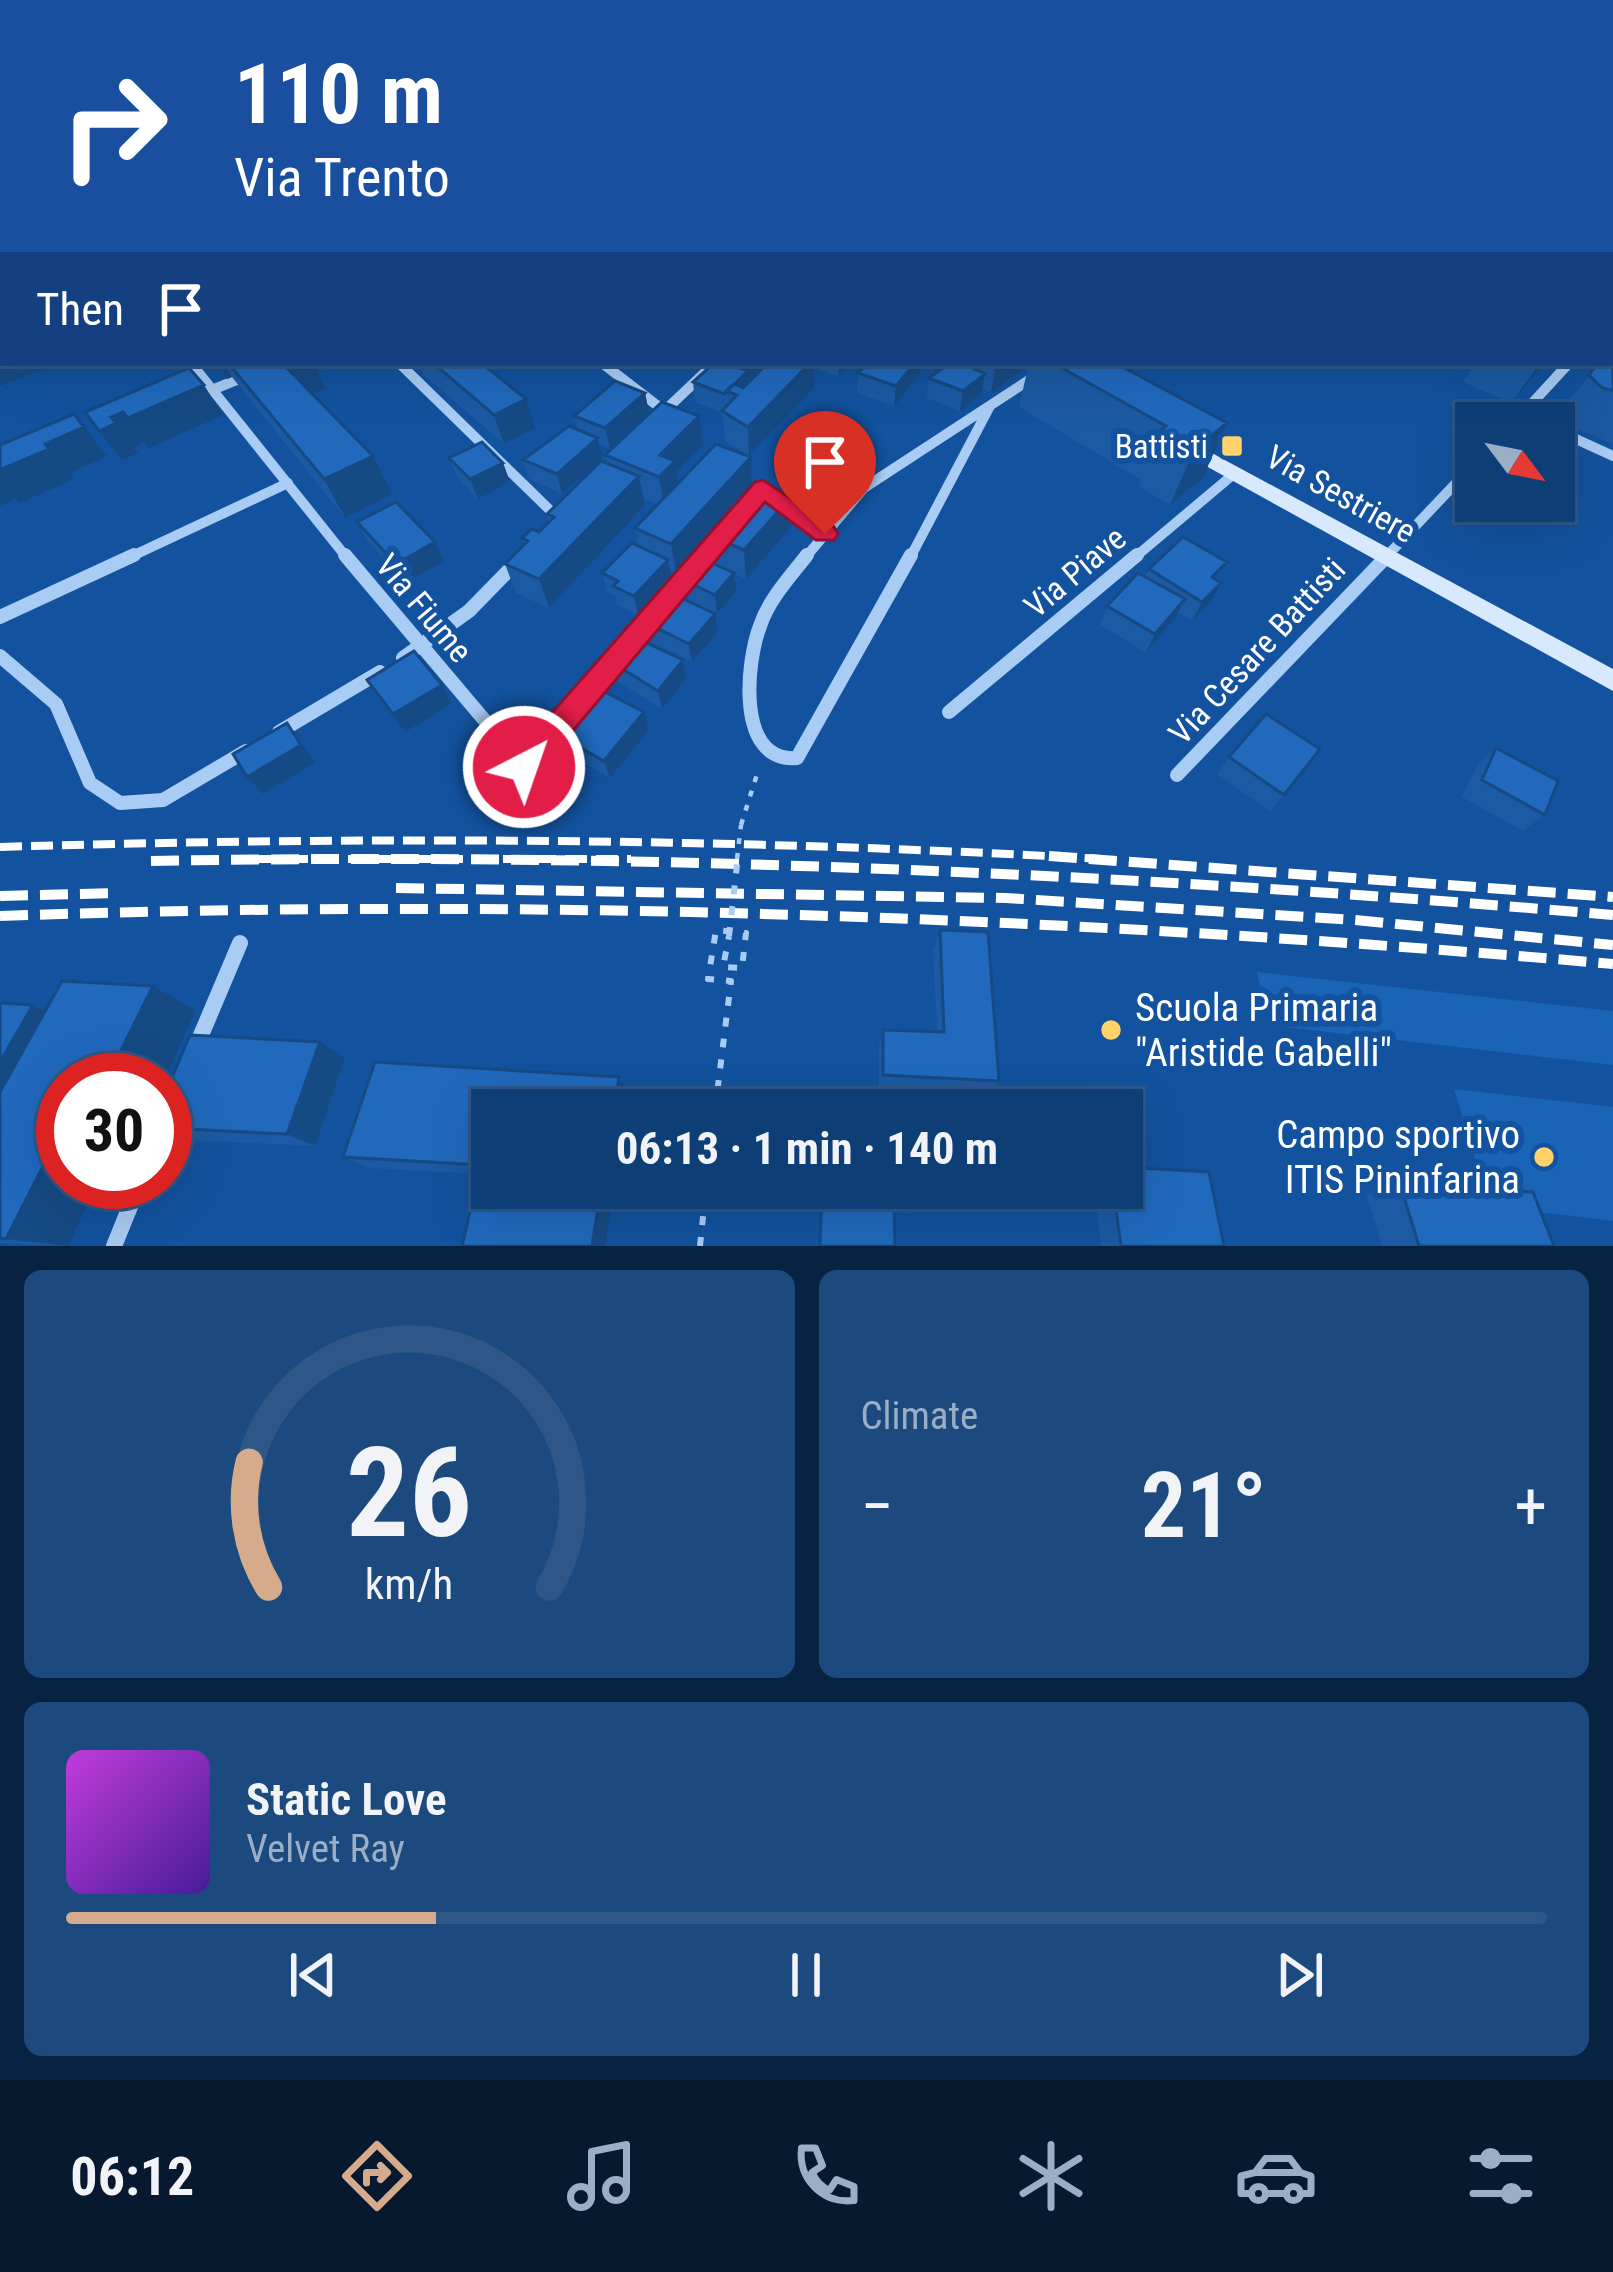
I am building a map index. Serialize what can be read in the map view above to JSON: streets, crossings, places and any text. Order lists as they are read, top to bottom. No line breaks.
{"streets":{"main road":["Via Sestriere"],"street":["Via Piave","Via Fiume","Via Cesare Battisti"]},"crossings":[["Via Sestriere","Via Piave"],["Via Sestriere","Via Cesare Battisti"]],"places":{"transit":["Battisti"],"other":["Scuola Primaria \"Aristide Gabelli\"","Campo sportivo ITIS Pininfarina"]},"north":"bottom right","page":{"turn":["110 m","Via Trento"],"then":"Then","limit":"30","trip":"06:13 · 1 min · 140 m","tile":"Climate","heat":["−","21°","+"],"song":["Static Love","Velvet Ray"],"tabs":"06:12","gauge":["26","km/h"]}}
